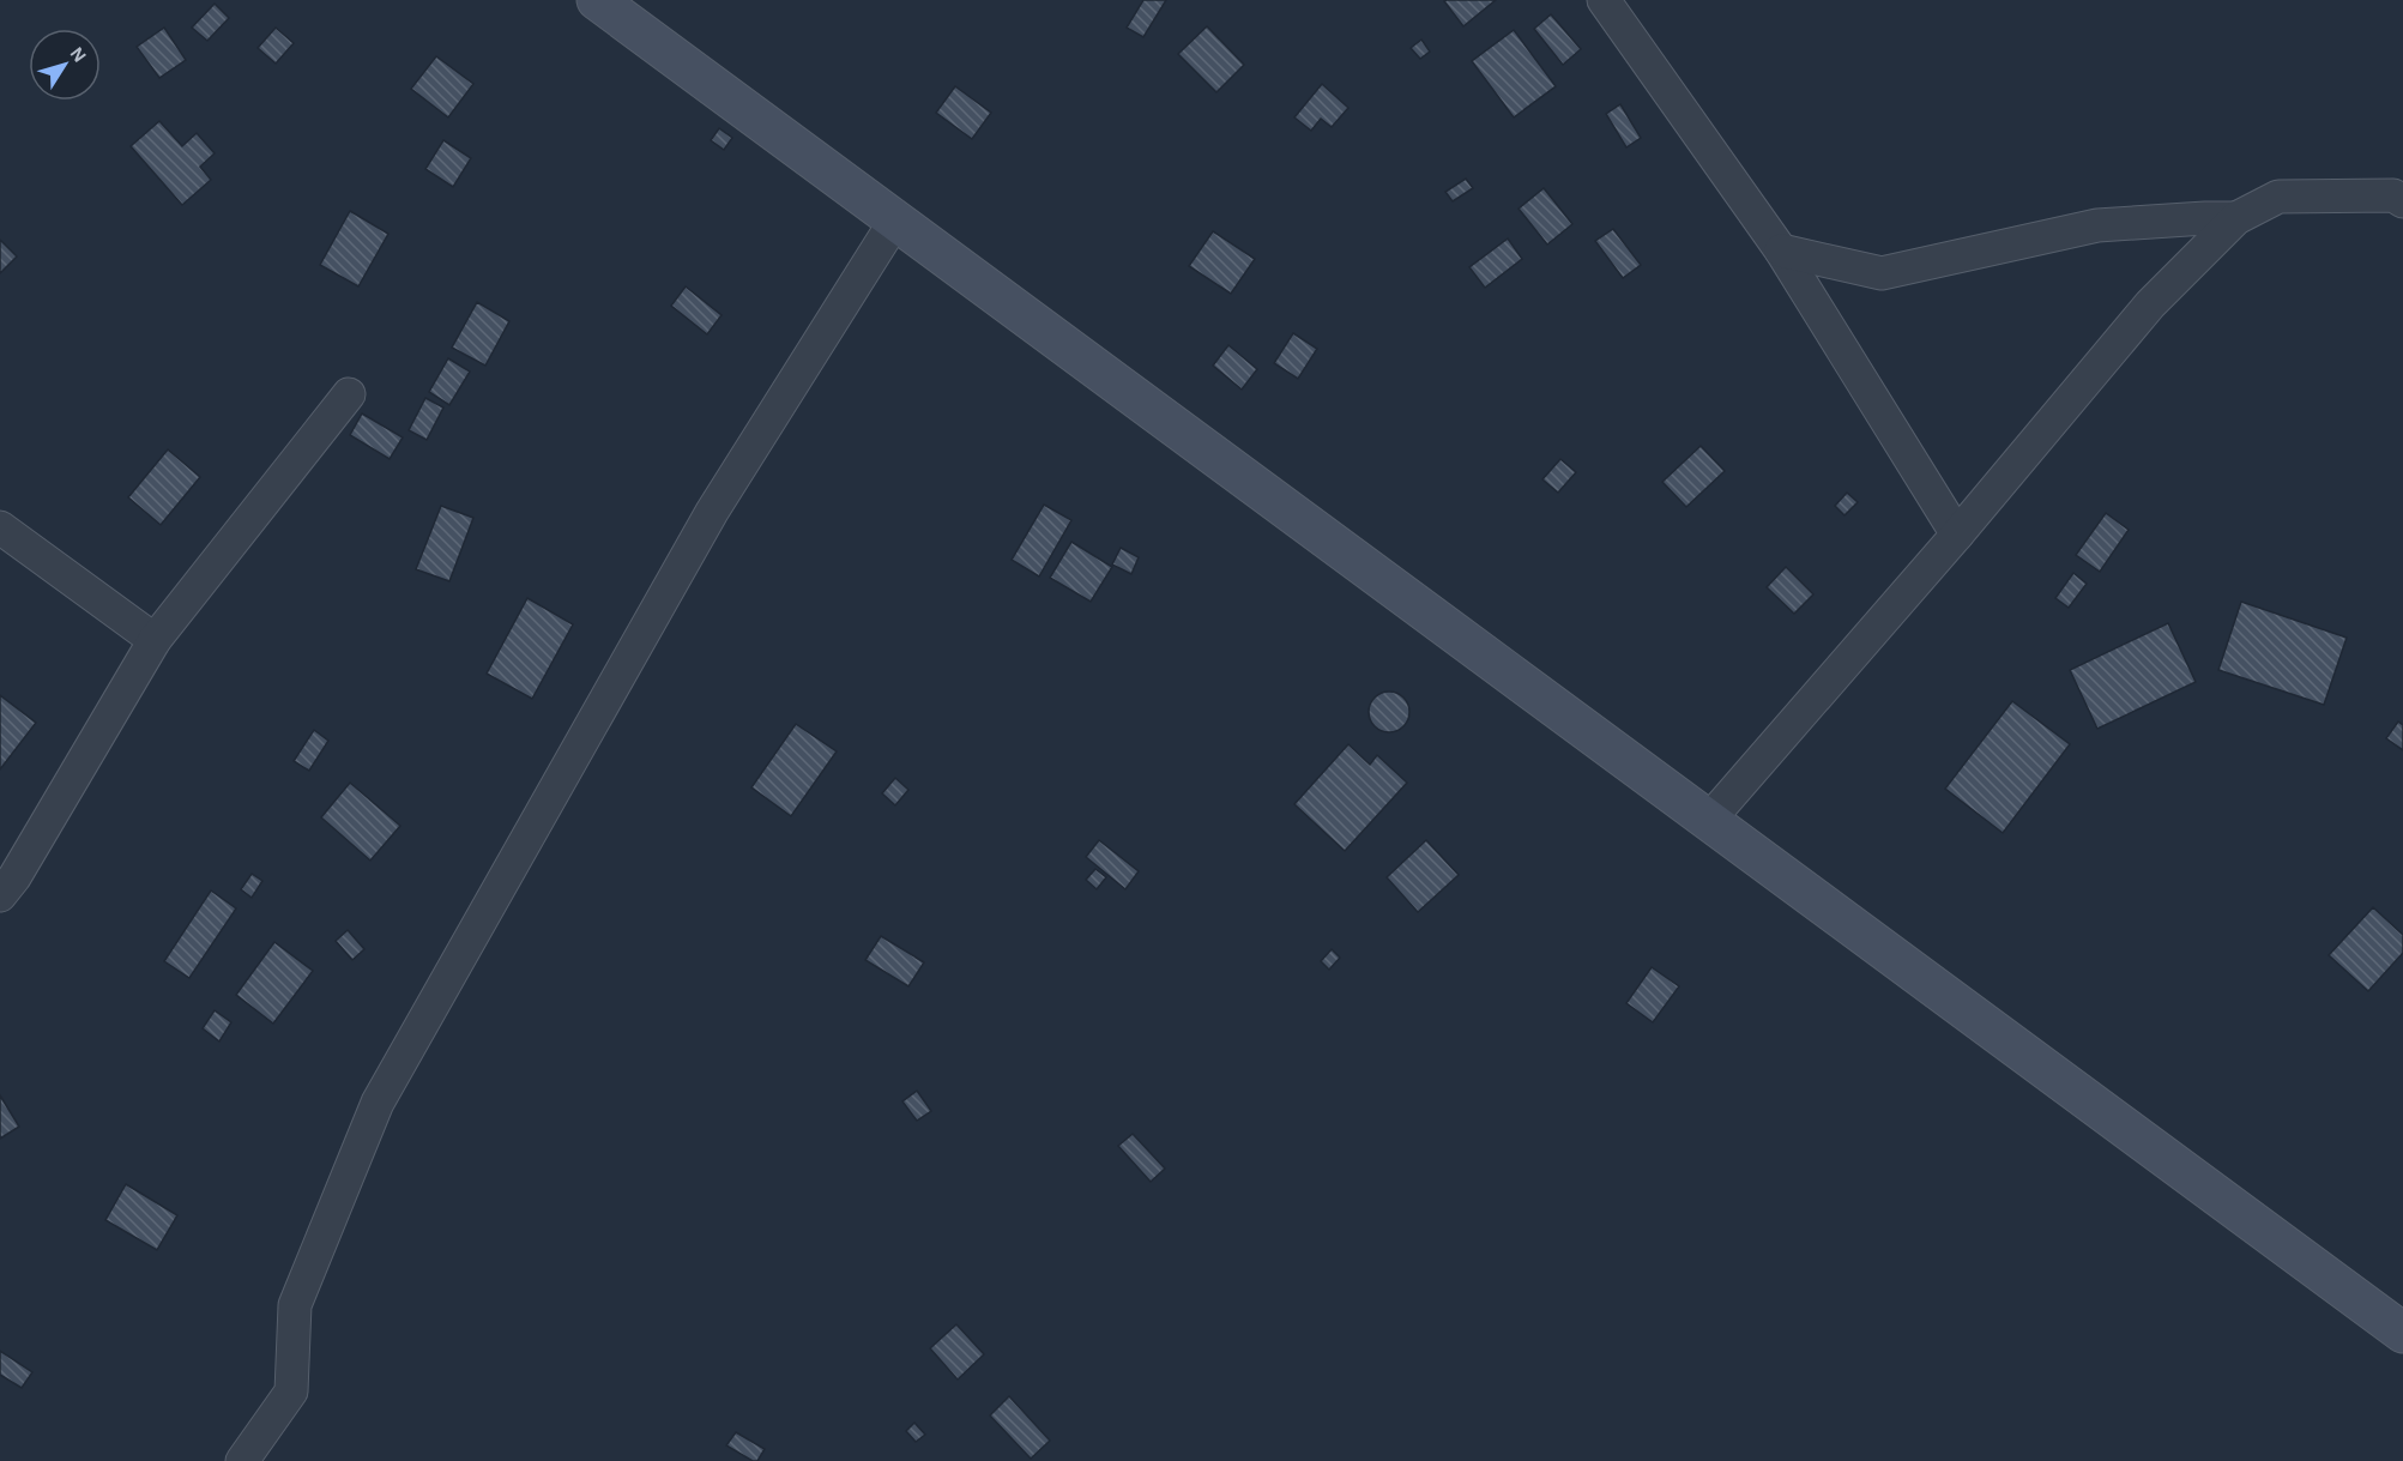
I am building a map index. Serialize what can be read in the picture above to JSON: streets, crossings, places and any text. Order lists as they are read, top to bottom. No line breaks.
{"north":"top right"}
